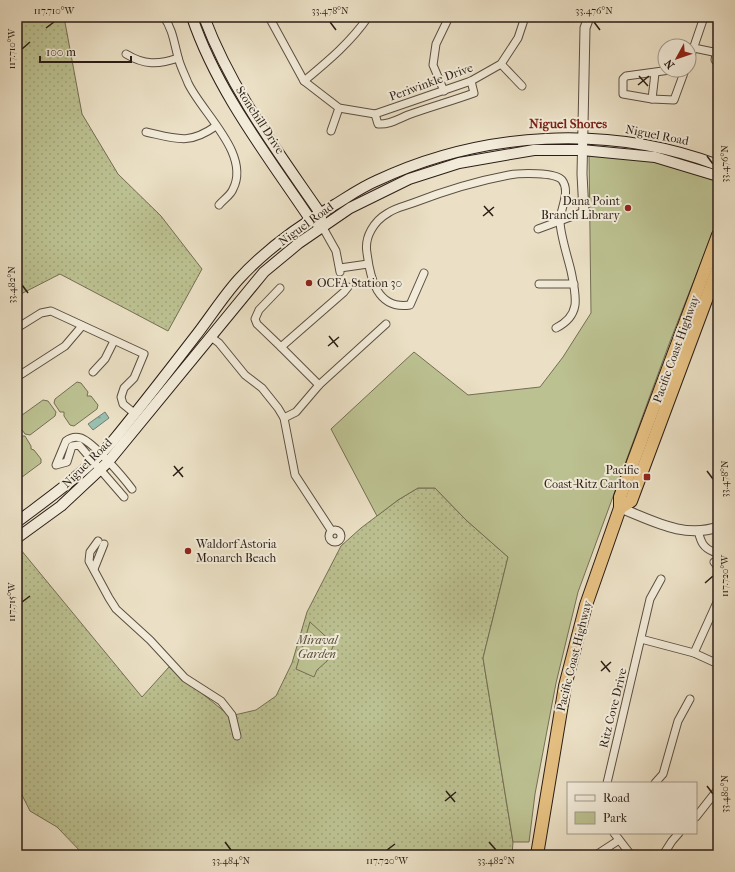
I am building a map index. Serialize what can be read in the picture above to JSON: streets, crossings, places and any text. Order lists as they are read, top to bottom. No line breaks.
{"streets":{"highway":["Pacific Coast Highway"],"main road":["Stonehill Drive","Niguel Road"],"street":["Periwinkle Drive","Ritz Cove Drive"]},"crossings":[["Stonehill Drive","Niguel Road"]],"districts":["Niguel Shores"],"parks":["Miraval Garden"],"places":{"other":["Dana Point Branch Library","OCFA Station 30","Waldorf Astoria Monarch Beach"],"transit":["Pacific Coast-Ritz Carlton"]},"legend":["Road","Park"],"scale_bar":"100 m","north":"bottom left","coordinates":["117.710°W","33.478°N","33.476°N","33.482°N","117.720°W","117.715°W","33.480°N","33.484°N"]}
